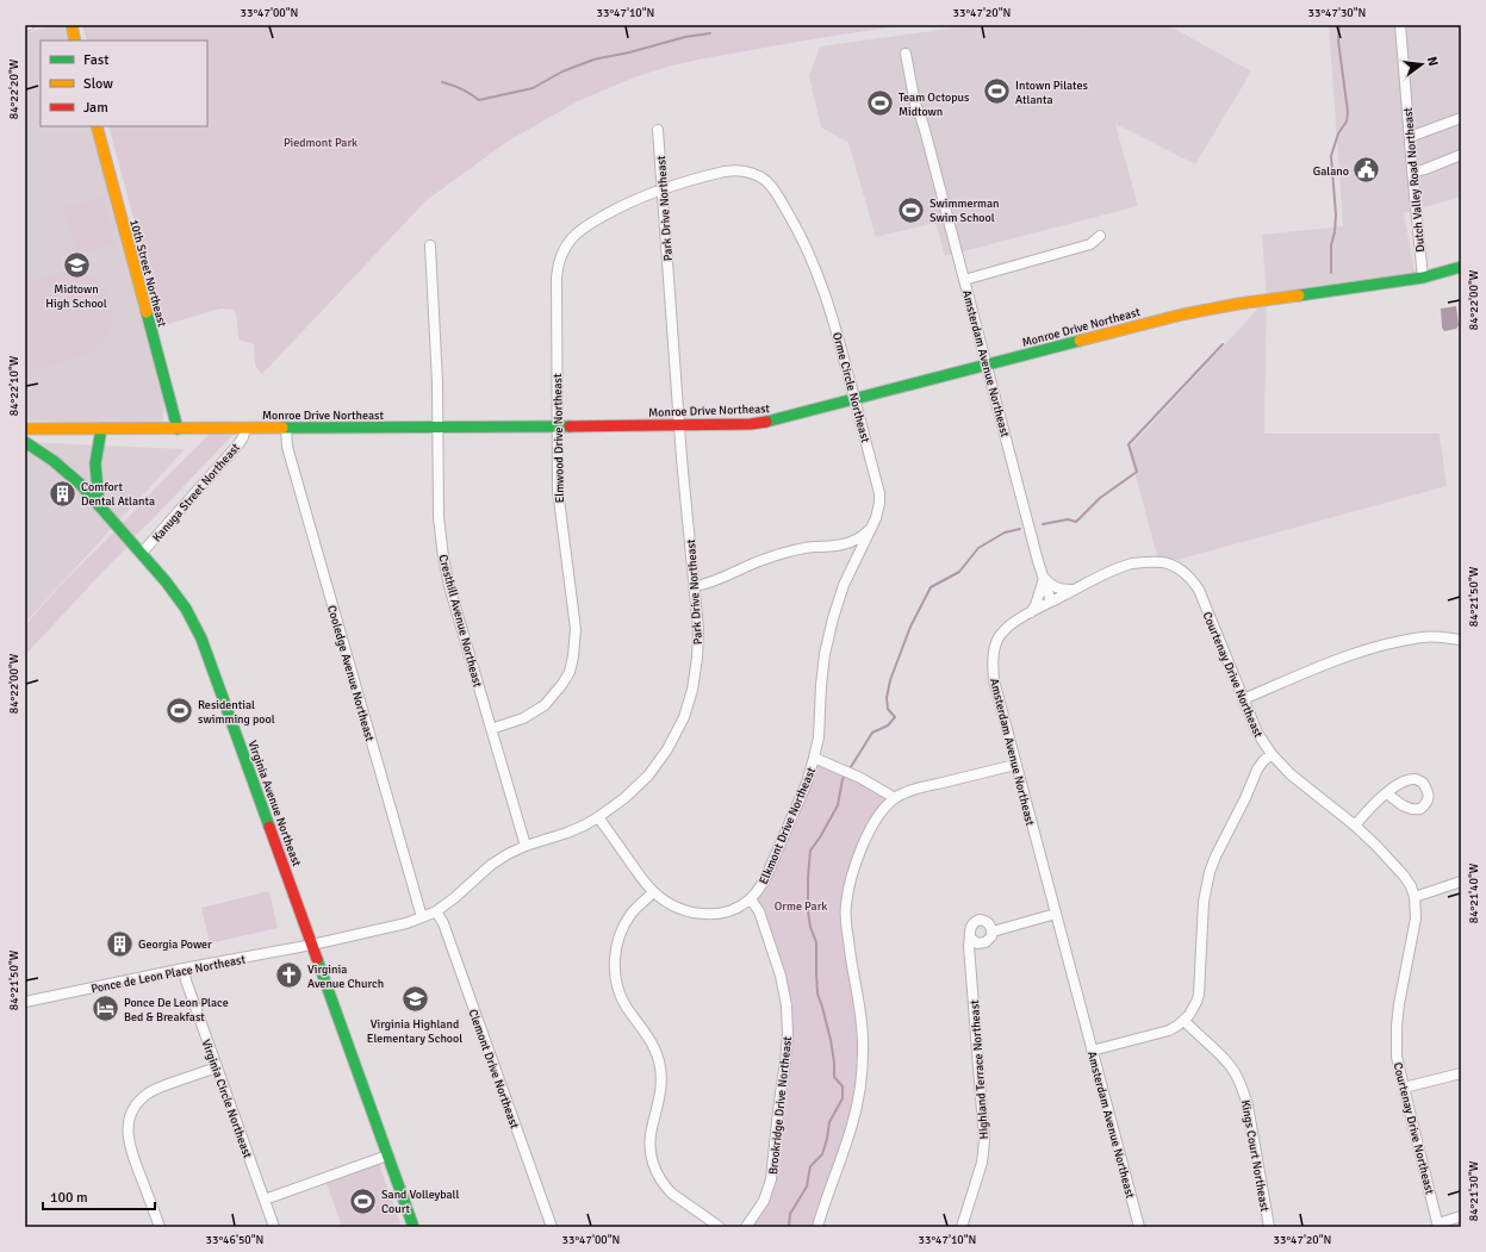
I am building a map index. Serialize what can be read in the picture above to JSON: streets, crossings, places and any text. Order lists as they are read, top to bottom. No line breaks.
{"streets":{"main road":["10th Street Northeast","Monroe Drive Northeast","Virginia Avenue Northeast"],"street":["Dutch Valley Road Northeast","Park Drive Northeast","Amsterdam Avenue Northeast","Orme Circle Northeast","Elmwood Drive Northeast","Kanuga Street Northeast","Cresthill Avenue Northeast","Cooledge Avenue Northeast","Courtenay Drive Northeast","Elkmont Drive Northeast","Ponce de Leon Place Northeast","Clemont Drive Northeast","Highland Terrace Northeast","Virginia Circle Northeast","Brookridge Drive Northeast","Kings Court Northeast"]},"crossings":[["Dutch Valley Road Northeast","Monroe Drive Northeast"],["Park Drive Northeast","Monroe Drive Northeast"],["Park Drive Northeast","Orme Circle Northeast"],["Park Drive Northeast","Elmwood Drive Northeast"],["Park Drive Northeast","Cresthill Avenue Northeast"],["Park Drive Northeast","Cooledge Avenue Northeast"],["Park Drive Northeast","Virginia Avenue Northeast"],["Park Drive Northeast","Elkmont Drive Northeast"],["Park Drive Northeast","Ponce de Leon Place Northeast"],["Park Drive Northeast","Clemont Drive Northeast"],["10th Street Northeast","Monroe Drive Northeast"],["Monroe Drive Northeast","Amsterdam Avenue Northeast"],["Monroe Drive Northeast","Orme Circle Northeast"],["Monroe Drive Northeast","Elmwood Drive Northeast"],["Monroe Drive Northeast","Kanuga Street Northeast"],["Monroe Drive Northeast","Cresthill Avenue Northeast"],["Monroe Drive Northeast","Cooledge Avenue Northeast"],["Amsterdam Avenue Northeast","Courtenay Drive Northeast"],["Orme Circle Northeast","Elmwood Drive Northeast"],["Orme Circle Northeast","Elkmont Drive Northeast"],["Elmwood Drive Northeast","Cresthill Avenue Northeast"],["Kanuga Street Northeast","Virginia Avenue Northeast"],["Virginia Avenue Northeast","Ponce de Leon Place Northeast"],["Elkmont Drive Northeast","Brookridge Drive Northeast"],["Ponce de Leon Place Northeast","Virginia Circle Northeast"]],"parks":["Piedmont Park","Orme Park"],"places":{"sports":["Intown Pilates Atlanta","Team Octopus Midtown","Swimmerman Swim School","Residential swimming pool","Sand Volleyball Court"],"public building":["Galano"],"school or university":["Midtown High School","Virginia Highland Elementary School"],"building":["Comfort Dental Atlanta","Georgia Power"],"church":["Virginia Avenue Church"],"hotel":["Ponce De Leon Place Bed & Breakfast"]},"legend":["Fast","Slow","Jam"],"scale_bar":"100 m","north":"right","coordinates":["33°47'00\"N","33°47'10\"N","33°47'20\"N","33°47'30\"N","84°22'20\"W","84°22'00\"W","84°22'10\"W","84°21'50\"W","84°21'40\"W","84°21'30\"W","33°46'50\"N"]}
